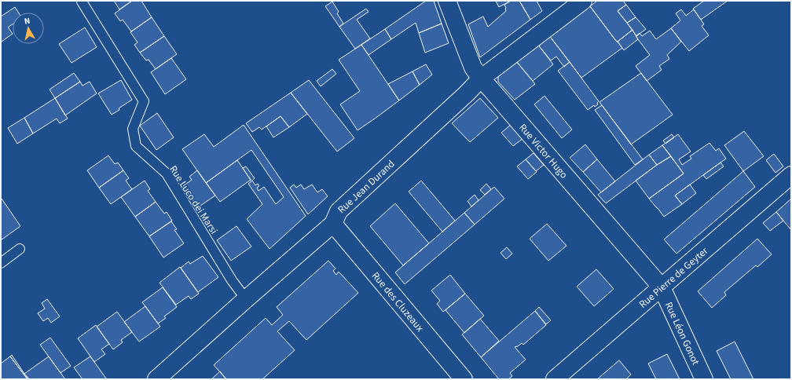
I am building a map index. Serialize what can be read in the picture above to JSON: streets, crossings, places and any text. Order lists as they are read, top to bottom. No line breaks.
{"streets":{"street":["Rue Victor Hugo","Rue Jean Durand","Rue Pierre de Geyter","Rue des Cluzeaux","Rue Léon Gonot"],"lane":["Rue Luco dei Marsi"]},"crossings":[["Rue Victor Hugo","Rue Jean Durand"],["Rue Victor Hugo","Rue Pierre de Geyter"],["Rue Victor Hugo","Rue Léon Gonot"],["Rue Jean Durand","Rue Luco dei Marsi"],["Rue Jean Durand","Rue des Cluzeaux"],["Rue Pierre de Geyter","Rue Léon Gonot"]],"north":"top"}
